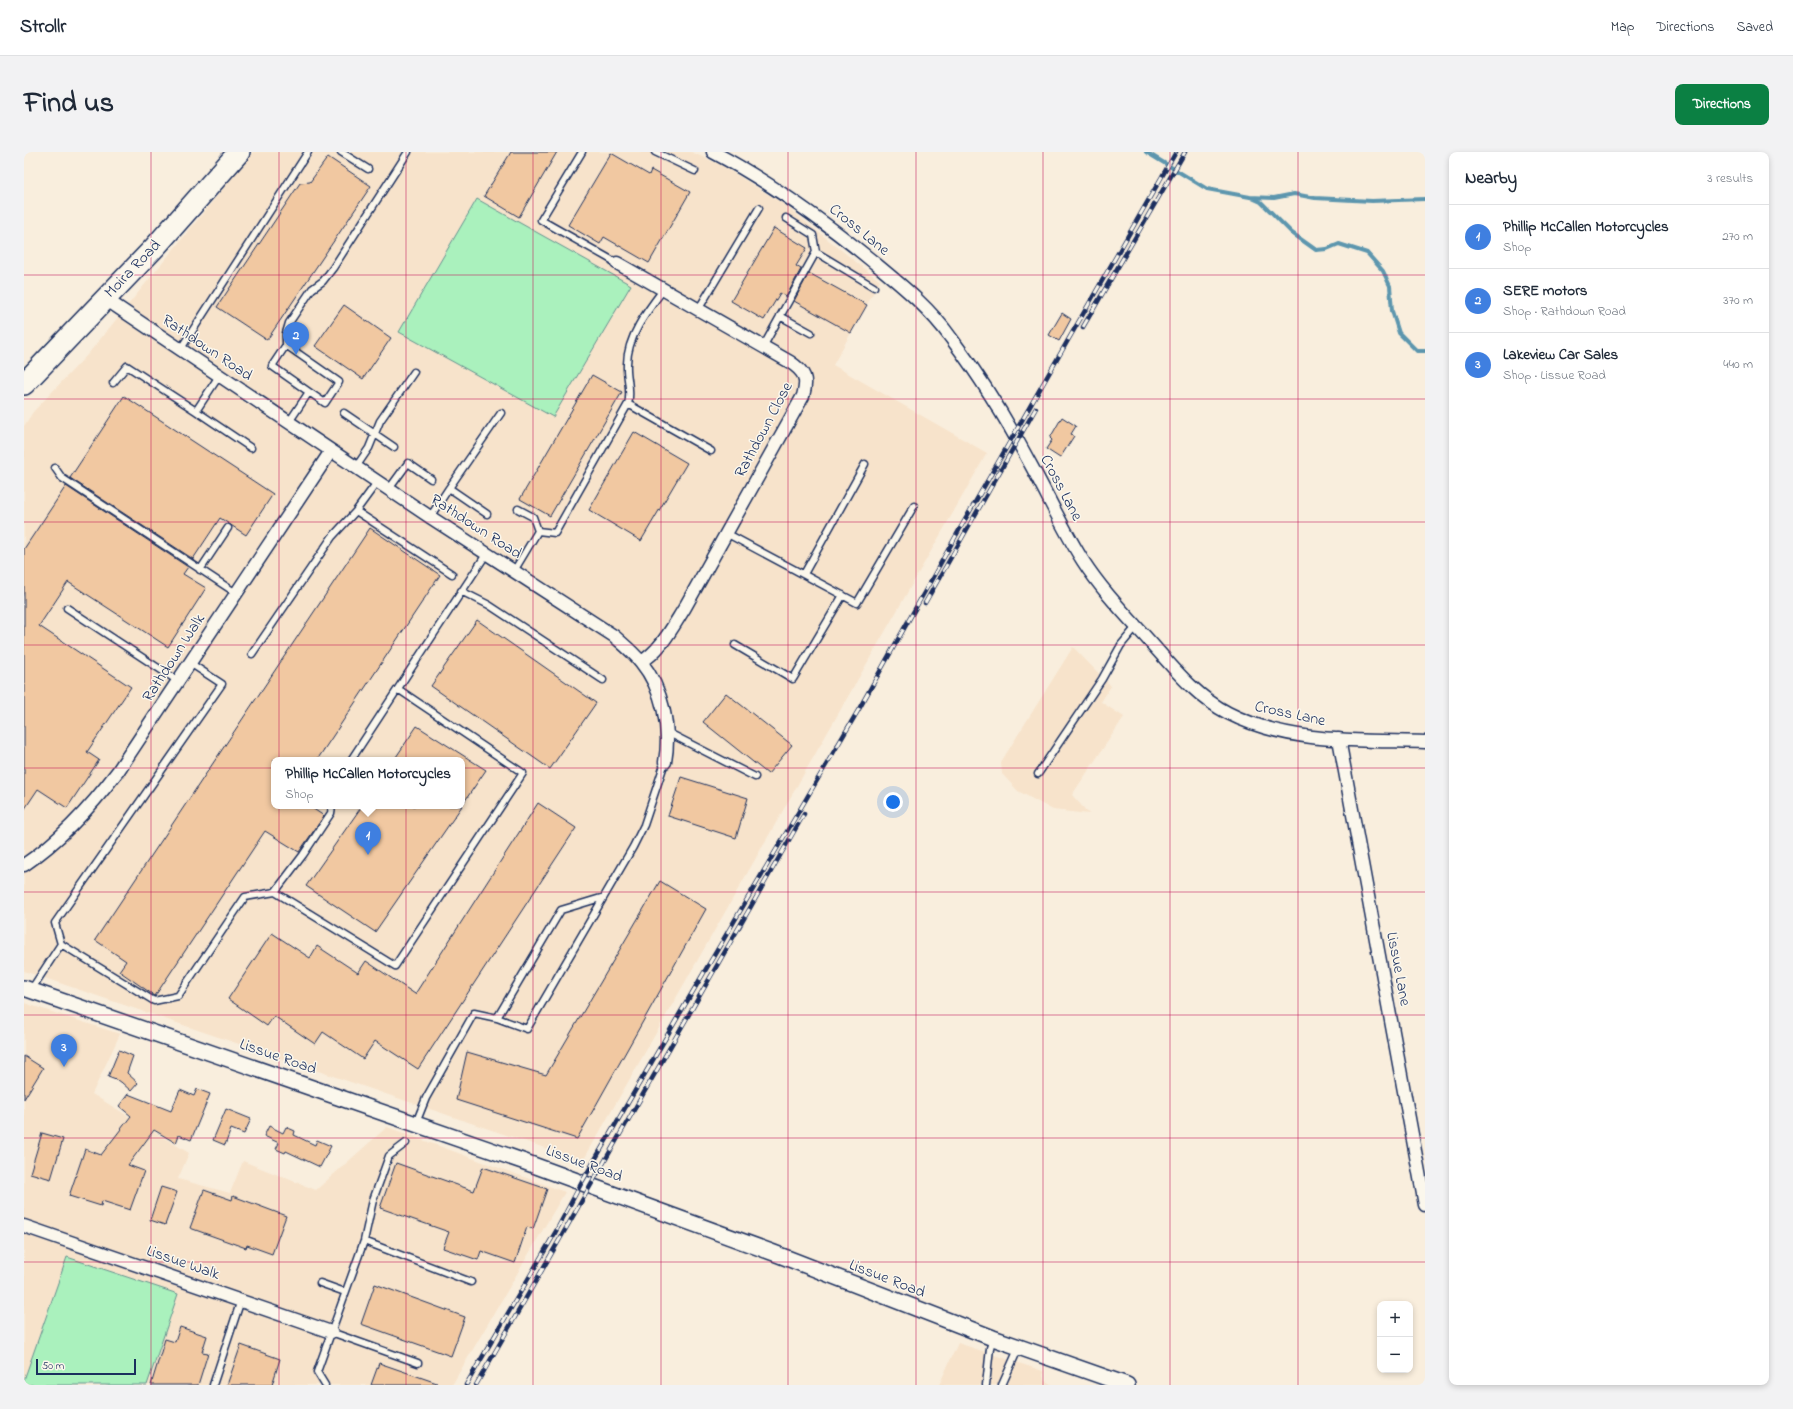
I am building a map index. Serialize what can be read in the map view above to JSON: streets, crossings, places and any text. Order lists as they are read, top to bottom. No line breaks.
{"streets":{"highway":["Moira Road"],"street":["Cross Lane","Rathdown Road","Rathdown Close","Rathdown Walk","Lissue Lane","Lissue Road","Lissue Walk"]},"crossings":[["Cross Lane","Lissue Lane"],["Moira Road","Rathdown Road"],["Rathdown Road","Rathdown Close"],["Rathdown Road","Rathdown Walk"]],"scale_bar":"50 m","page":{"header":"Strollr","nav":["Map","Directions","Saved"],"title":"Find us","buttons":"Directions","heading":["Nearby","3 results"],"list":[{"mark":"1","name":"Phillip McCallen Motorcycles","note":"Shop","value":"270 m"},{"mark":"2","name":"SERE motors","note":"Shop · Rathdown Road","value":"370 m"},{"mark":"3","name":"Lakeview Car Sales","note":"Shop · Lissue Road","value":"440 m"}],"pins":["2","1","3"],"popup":["Phillip McCallen Motorcycles","Shop"],"map_buttons":["+","−"],"scale":"50 m"}}
